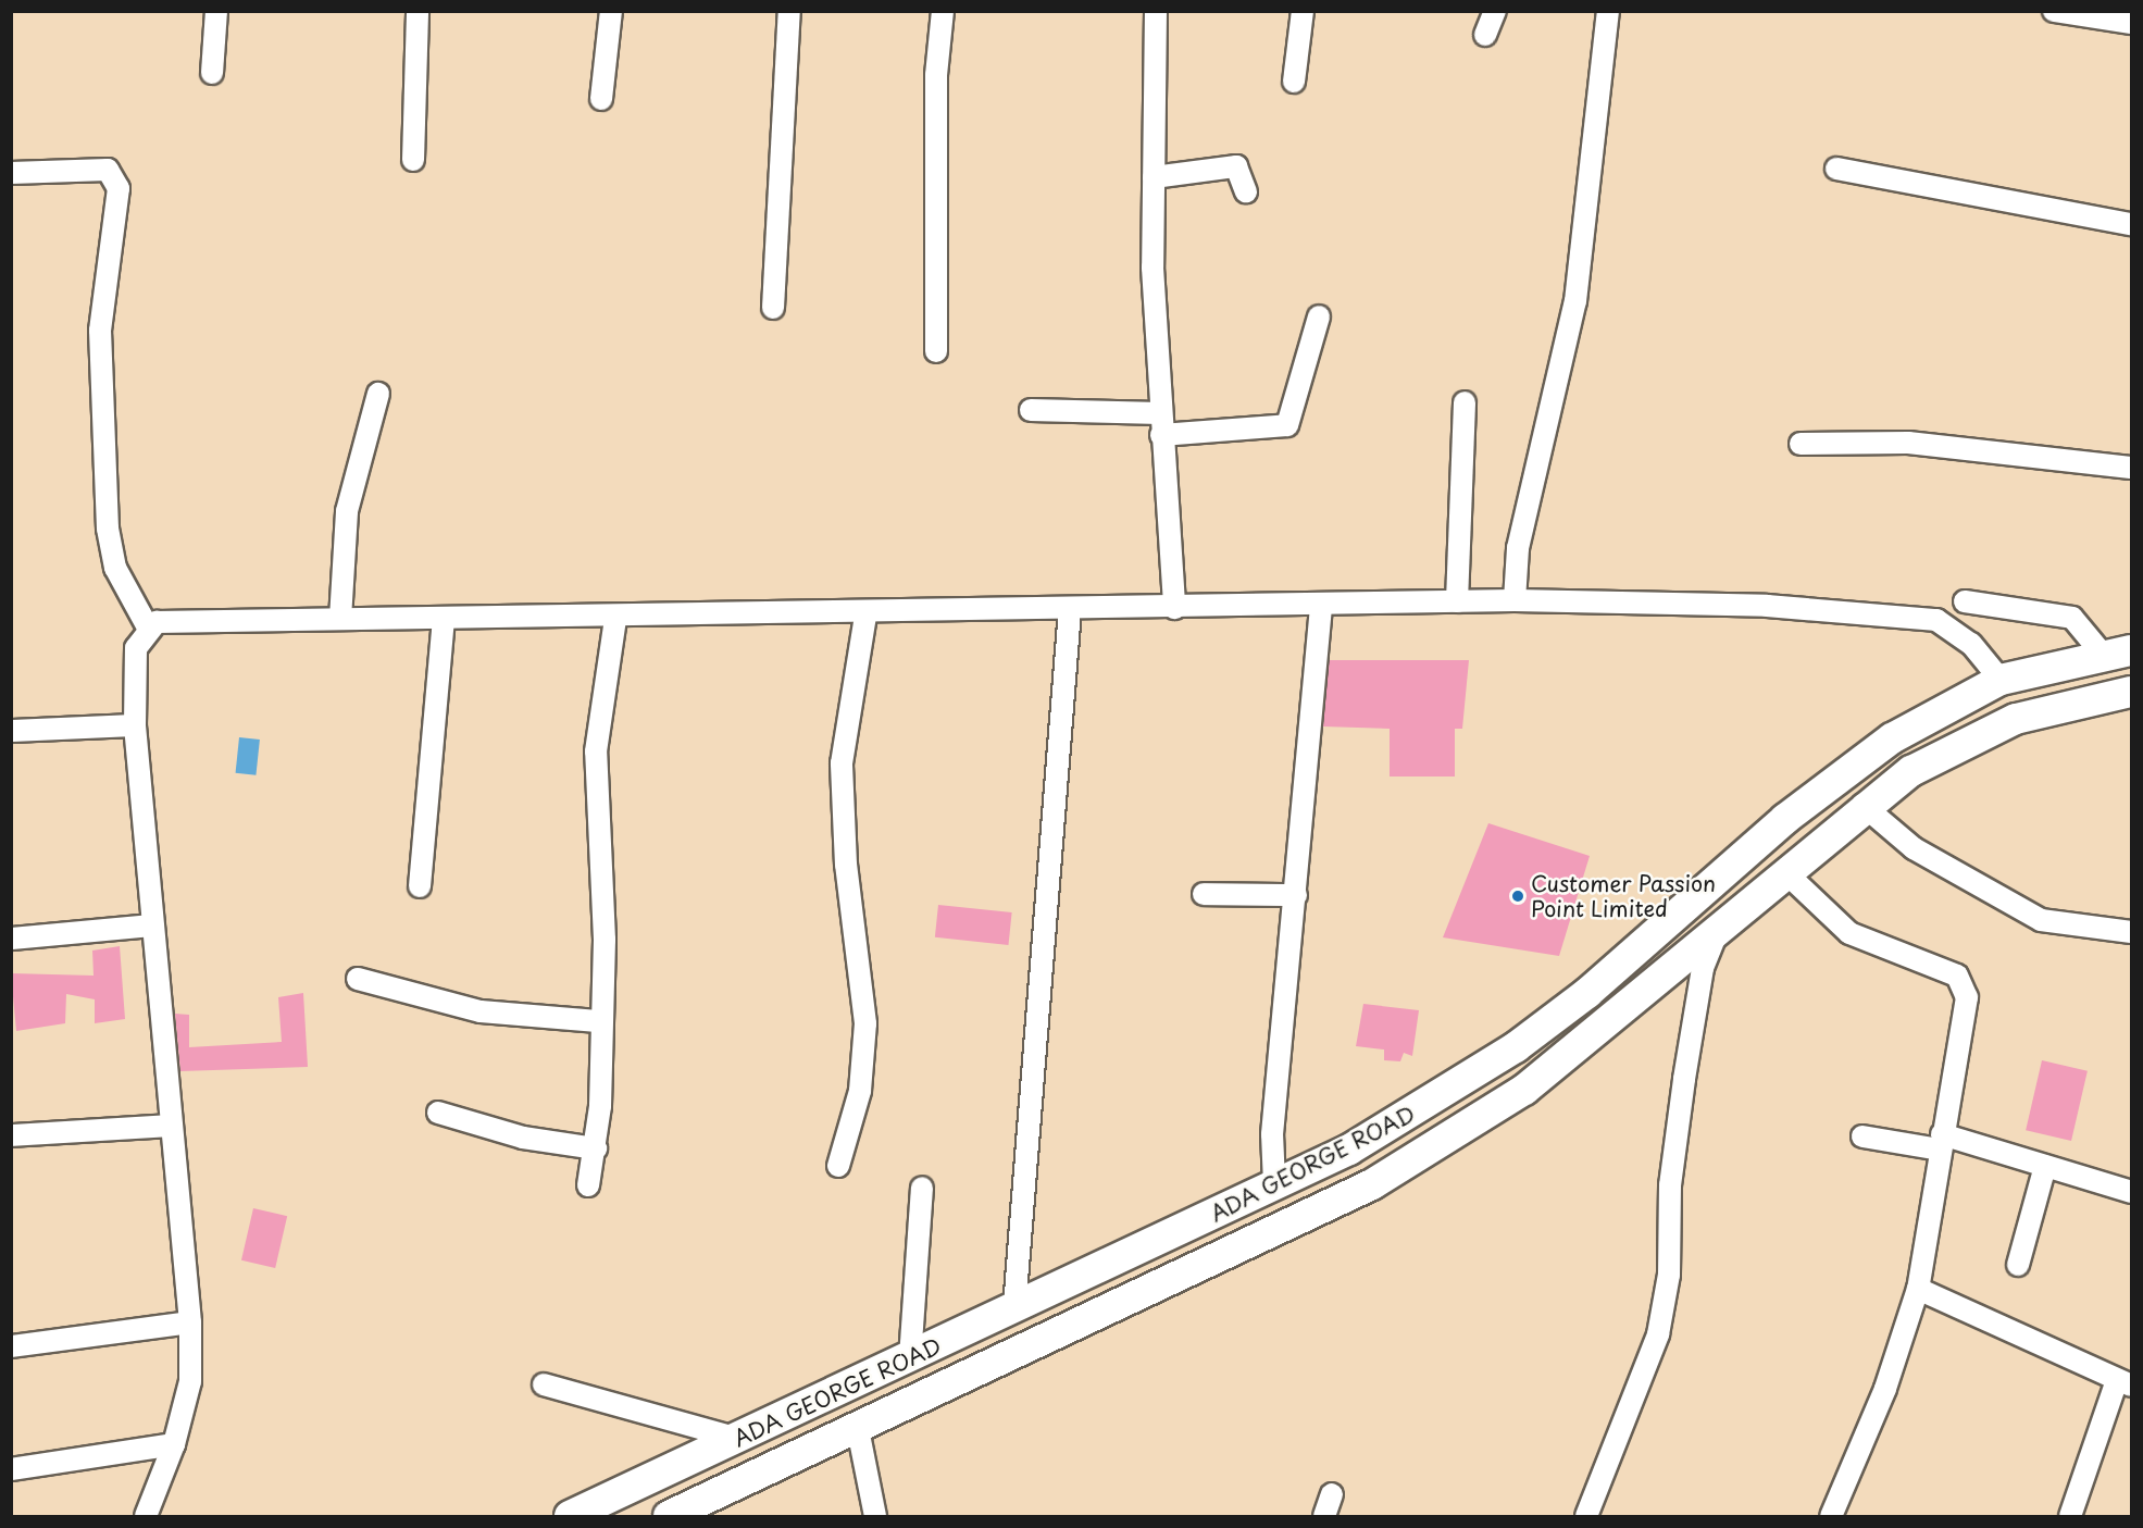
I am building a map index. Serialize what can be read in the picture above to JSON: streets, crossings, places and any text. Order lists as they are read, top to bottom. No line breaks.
{"streets":{"main road":["ADA GEORGE ROAD"]},"places":["Customer Passion Point Limited"]}
